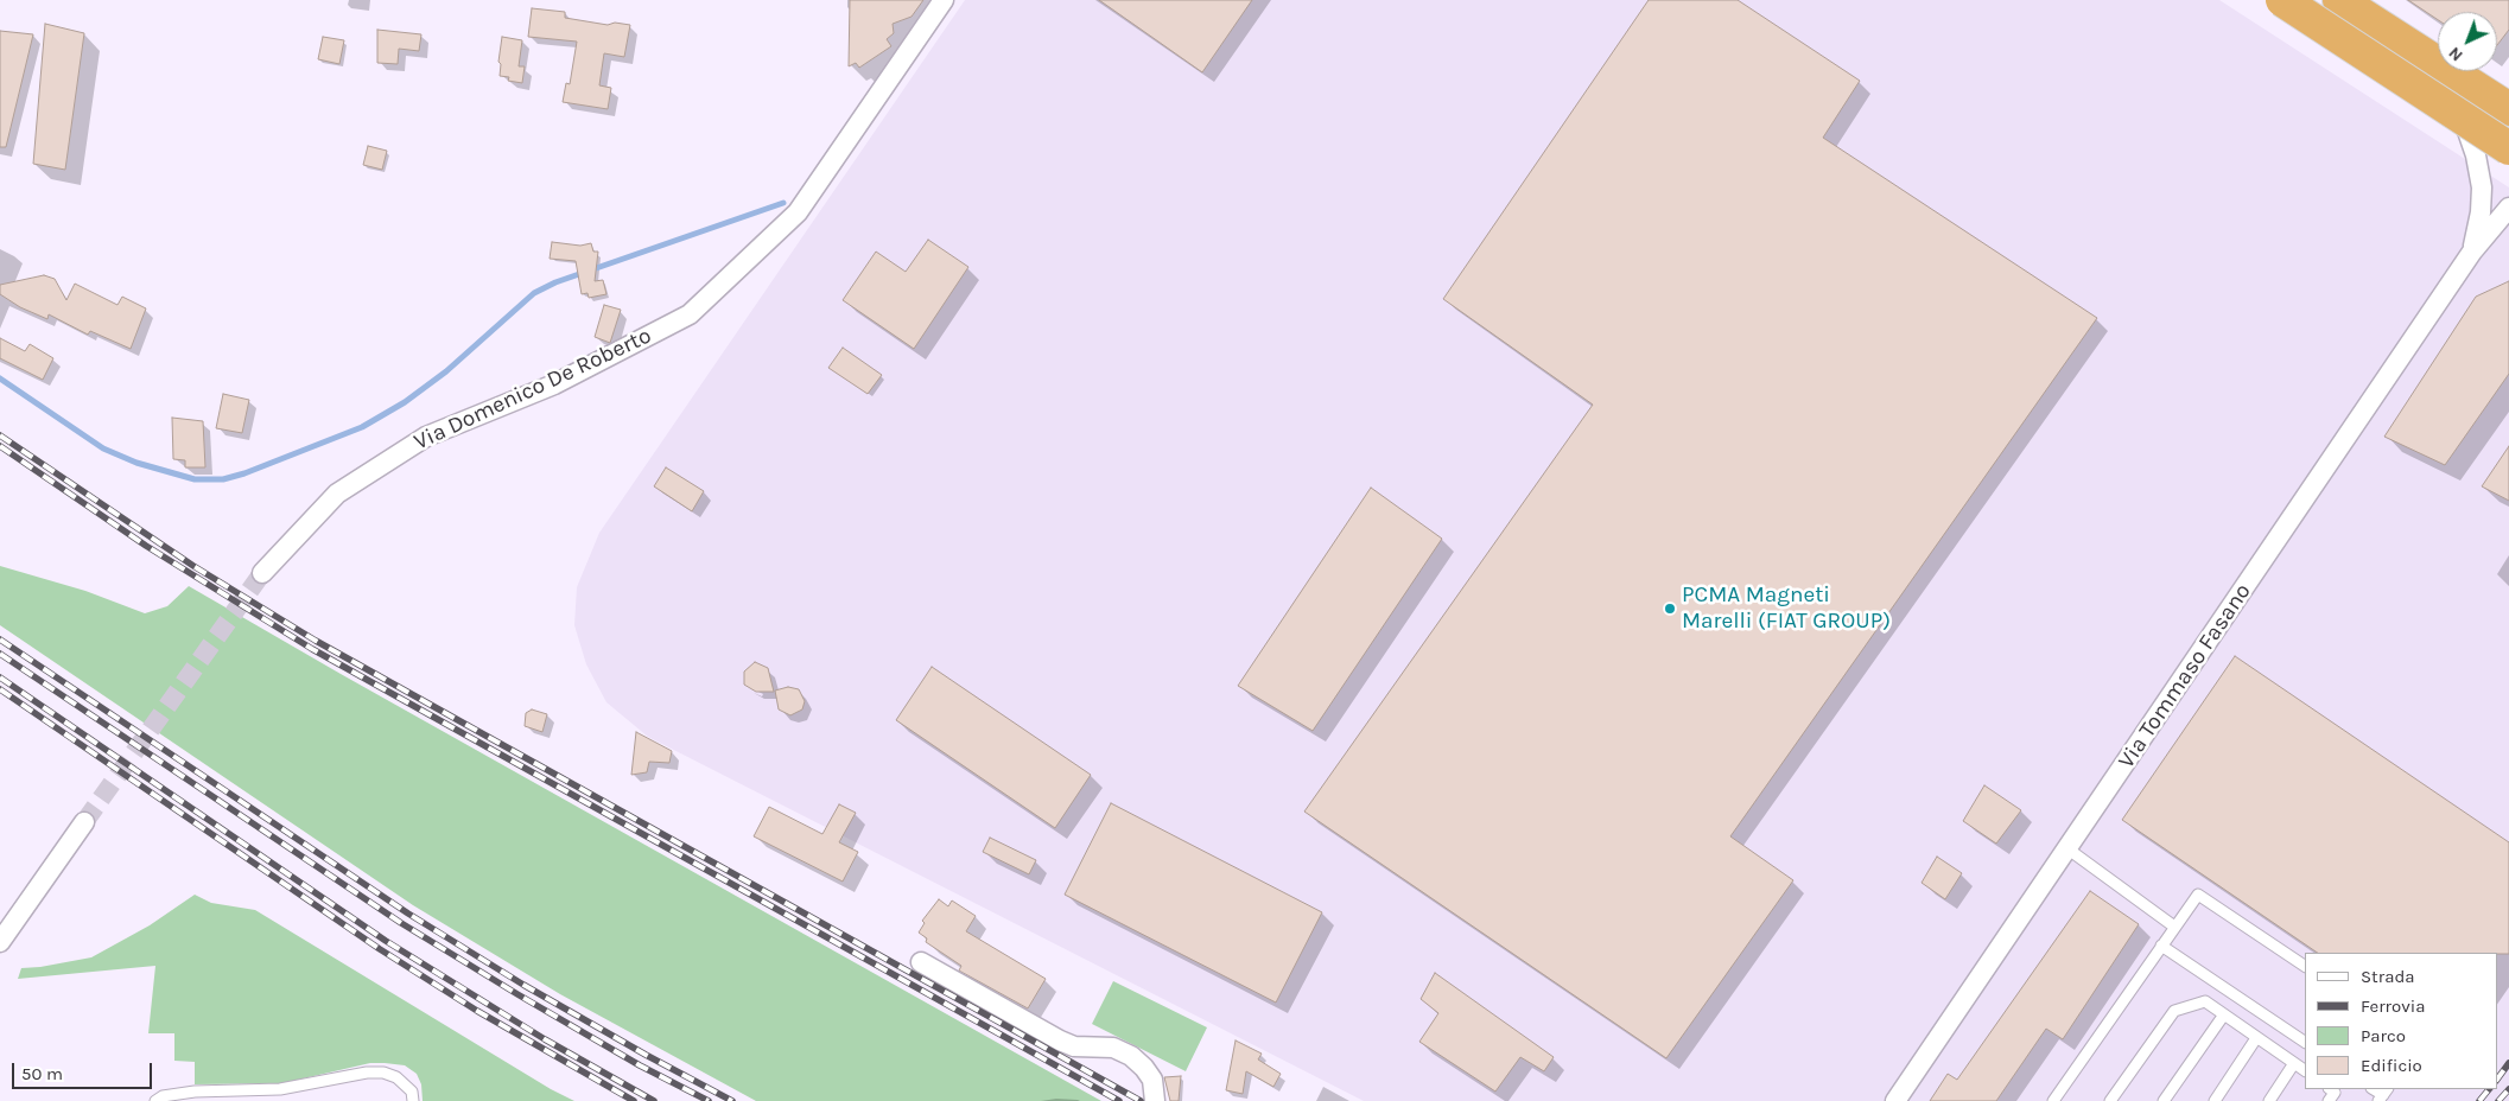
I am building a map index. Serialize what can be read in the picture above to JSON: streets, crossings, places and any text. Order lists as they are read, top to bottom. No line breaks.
{"streets":{"street":["Via Domenico De Roberto","Via Tommaso Fasano"]},"places":["PCMA Magneti Marelli (FIAT GROUP)"],"legend":["Strada","Ferrovia","Parco","Edificio"],"scale_bar":"50 m","north":"bottom left"}
